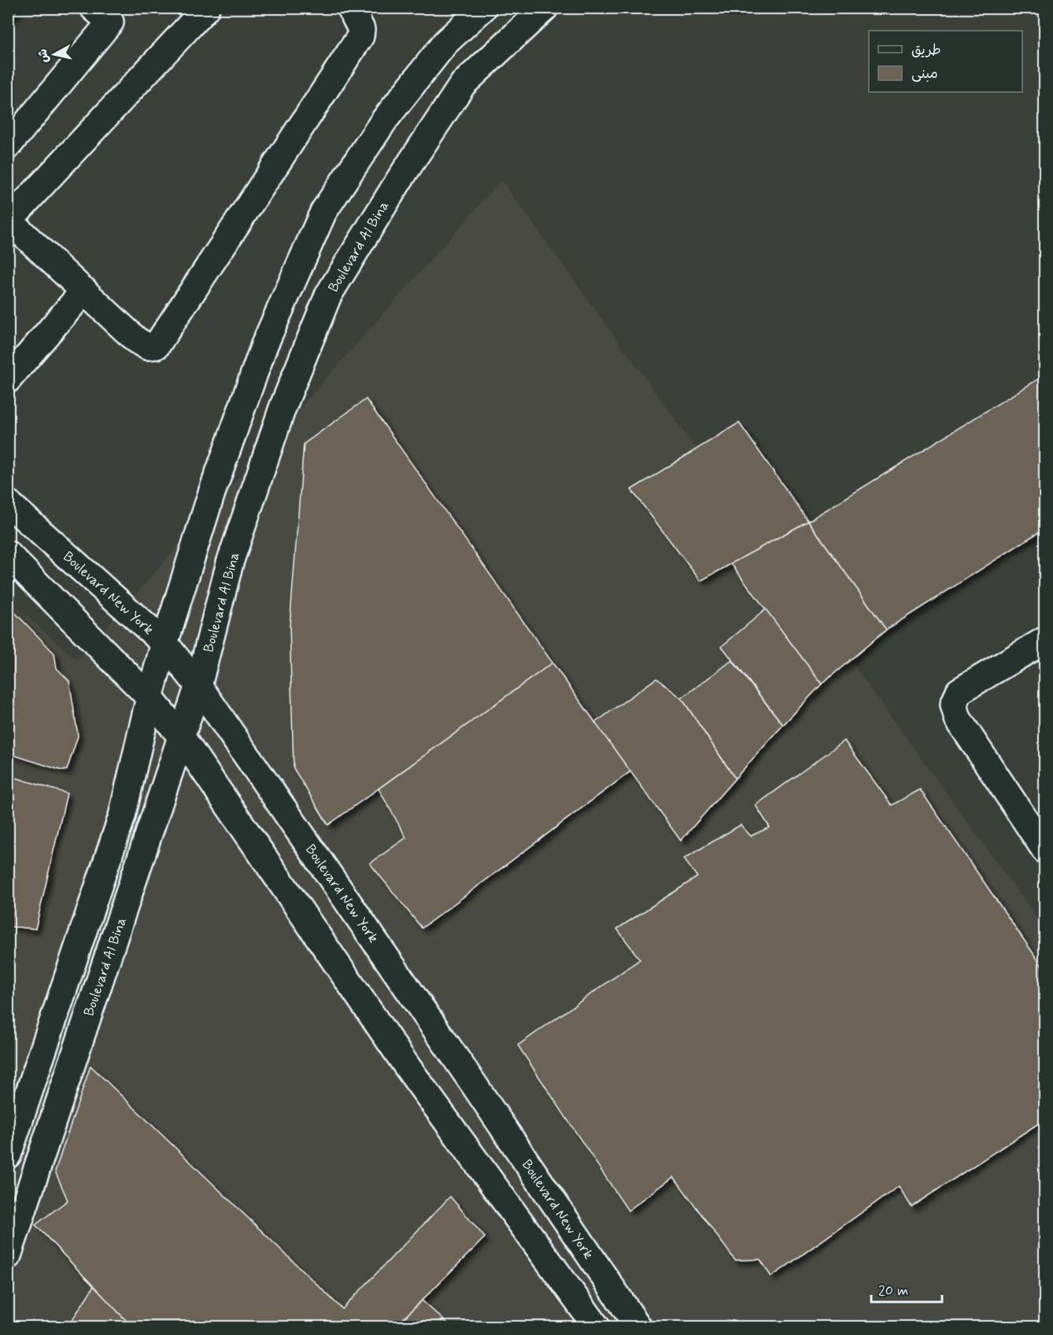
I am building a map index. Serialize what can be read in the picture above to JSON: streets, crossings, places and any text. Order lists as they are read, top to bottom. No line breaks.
{"streets":{"main road":["Boulevard Al Bina","Boulevard New York"]},"crossings":[["Boulevard Al Bina","Boulevard New York"]],"legend":["طريق","مبنى"],"scale_bar":"20 m","north":"left"}
